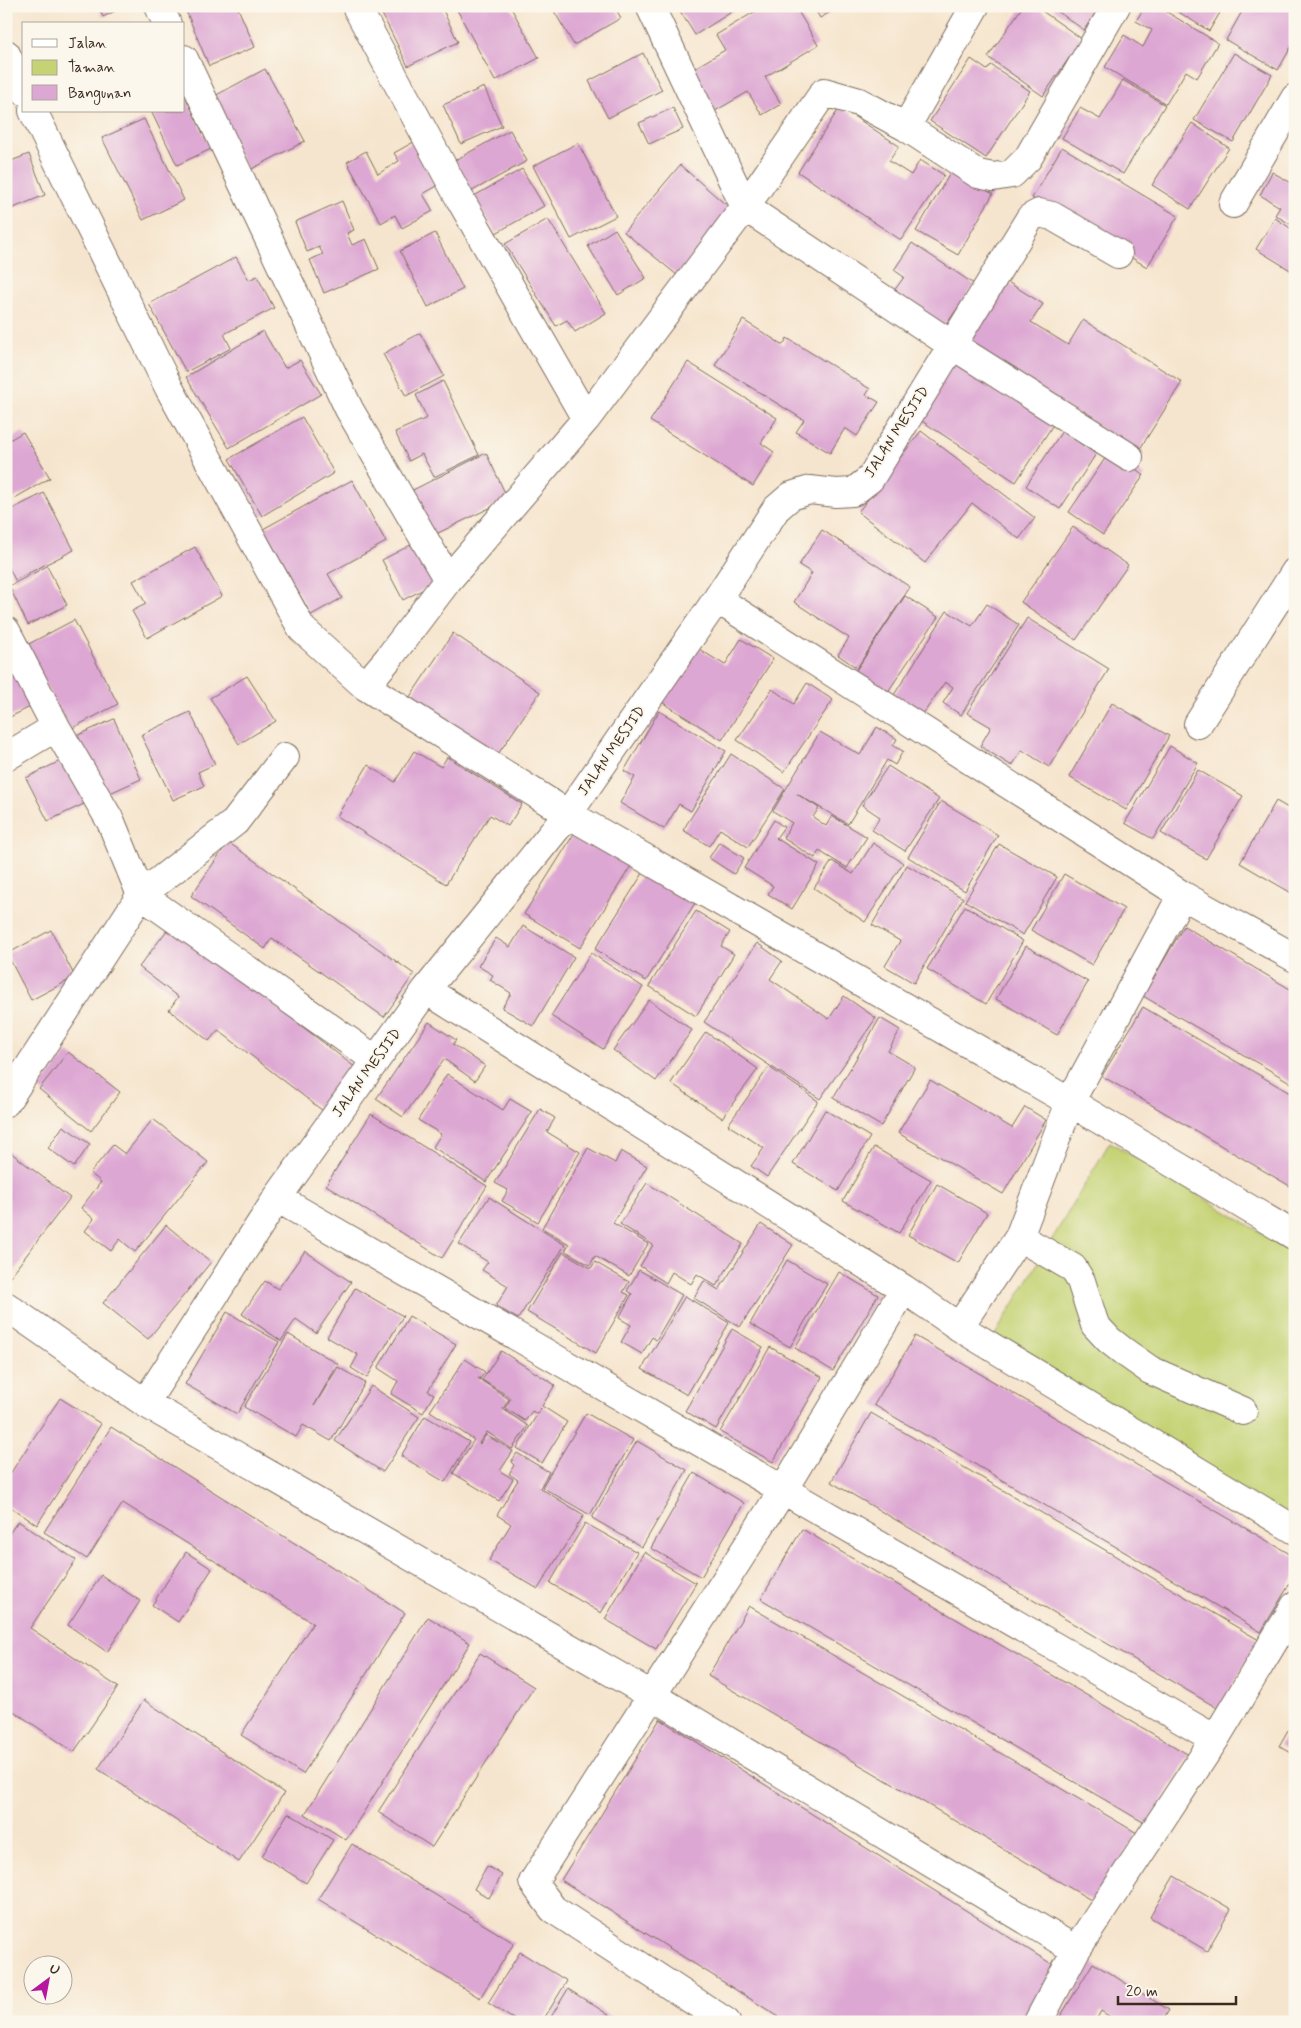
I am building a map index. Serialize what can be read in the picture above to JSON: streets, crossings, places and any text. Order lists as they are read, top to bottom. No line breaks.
{"streets":{"street":["JALAN MESJID"]},"legend":["Jalan","Taman","Bangunan"],"scale_bar":"20 m","north":"top right"}
